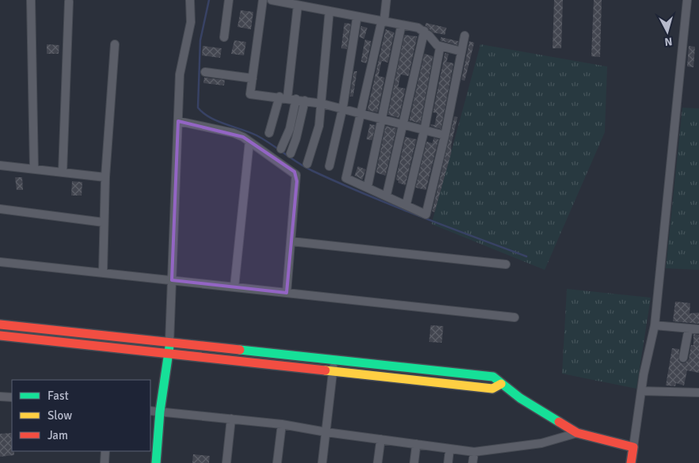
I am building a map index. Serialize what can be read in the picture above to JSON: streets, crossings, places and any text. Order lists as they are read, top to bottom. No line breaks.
{"legend":["Fast","Slow","Jam"],"north":"bottom"}
